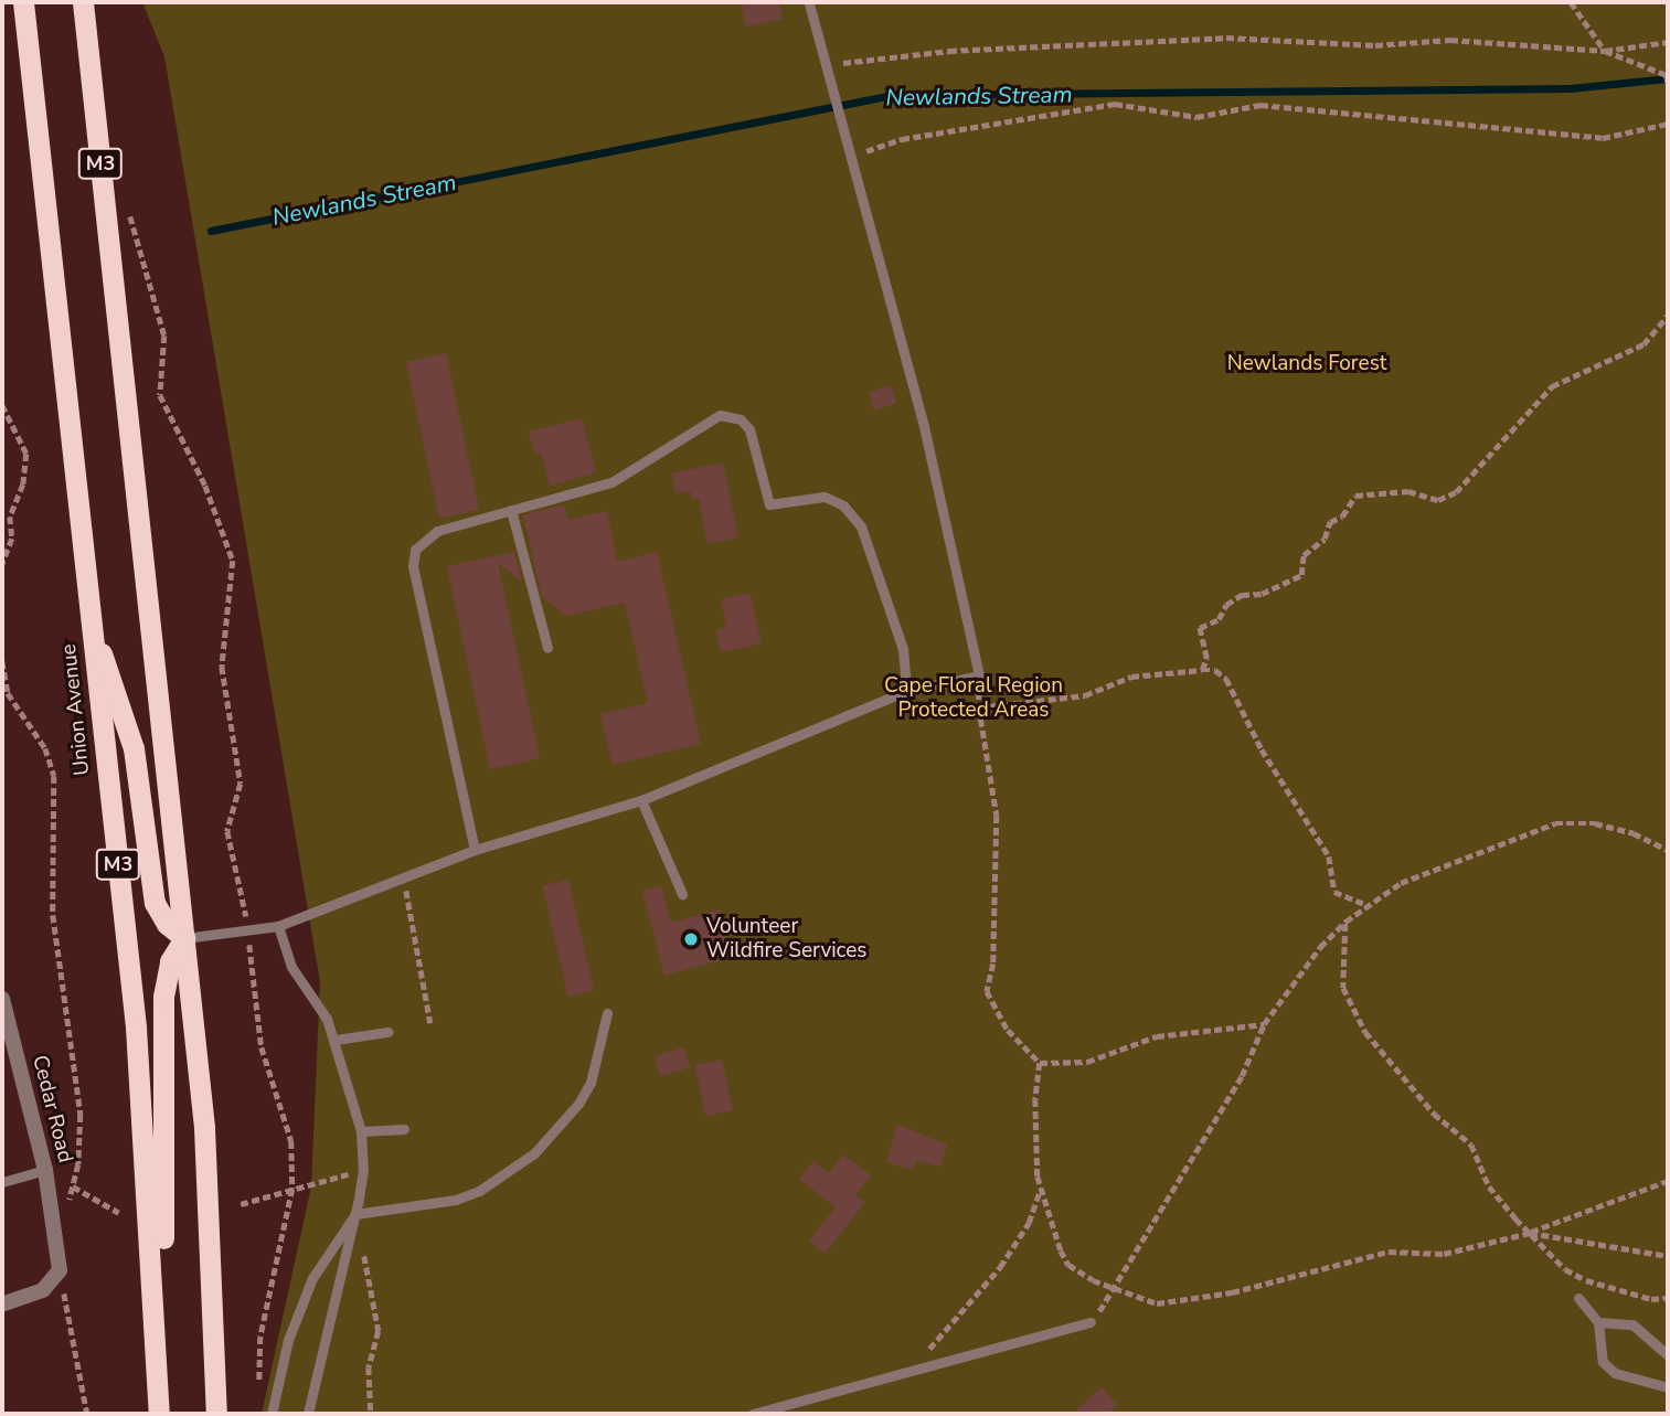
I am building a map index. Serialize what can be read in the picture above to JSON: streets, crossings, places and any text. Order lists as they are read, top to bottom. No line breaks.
{"streets":{"highway":["M3","Union Avenue"],"street":["Cedar Road"]},"water":["Newlands Stream"],"parks":["Newlands Forest","Cape Floral Region Protected Areas"],"places":["Volunteer Wildfire Services"]}
